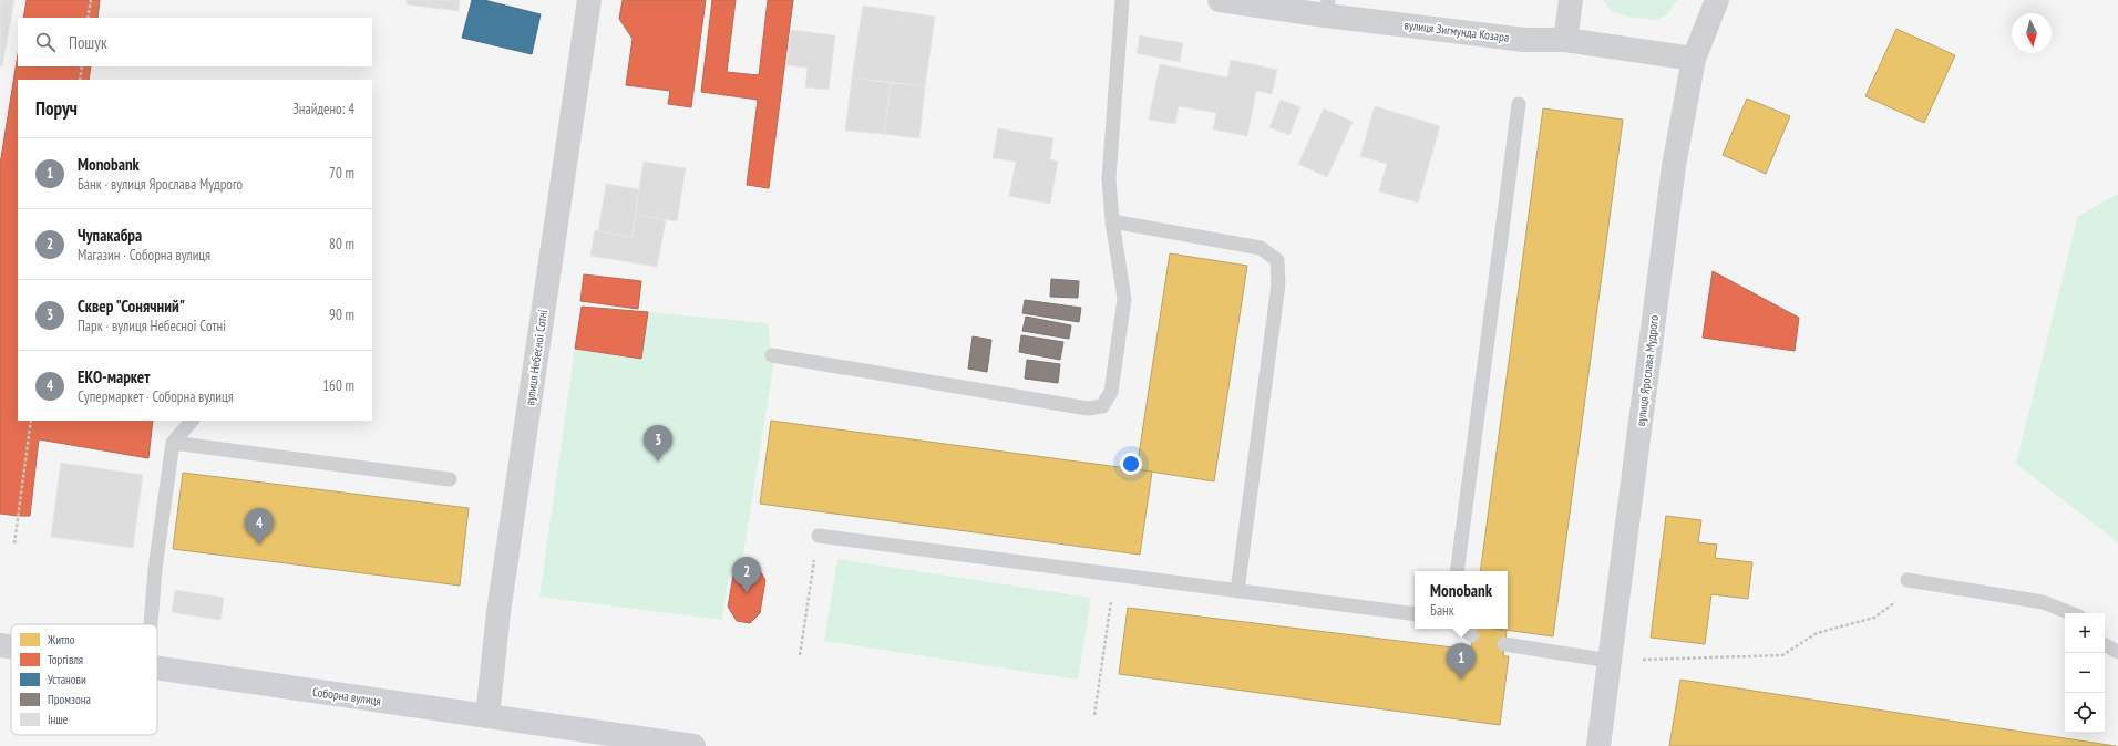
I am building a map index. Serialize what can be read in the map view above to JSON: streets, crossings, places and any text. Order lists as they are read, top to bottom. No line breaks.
{"streets":{"main road":["Соборна вулиця"],"street":["вулиця Зигмунда Козара","вулиця Небесної Сотні","вулиця Ярослава Мудрого"]},"crossings":[["вулиця Зигмунда Козара","вулиця Ярослава Мудрого"],["вулиця Небесної Сотні","Соборна вулиця"]],"legend":["Житло","Торгівля","Установи","Промзона","Інше"],"north":"bottom","page":{"search":"Пошук","heading":["Поруч","Знайдено: 4"],"list":[{"mark":"1","name":"Monobank","note":"Банк · вулиця Ярослава Мудрого","value":"70 m"},{"mark":"2","name":"Чупакабра","note":"Магазин · Соборна вулиця","value":"80 m"},{"mark":"3","name":"Сквер \"Сонячний\"","note":"Парк · вулиця Небесної Сотні","value":"90 m"},{"mark":"4","name":"ЕКО-маркет","note":"Супермаркет · Соборна вулиця","value":"160 m"}],"pins":["3","4","2","1"],"popup":["Monobank","Банк"],"map_buttons":["+","−"]}}
